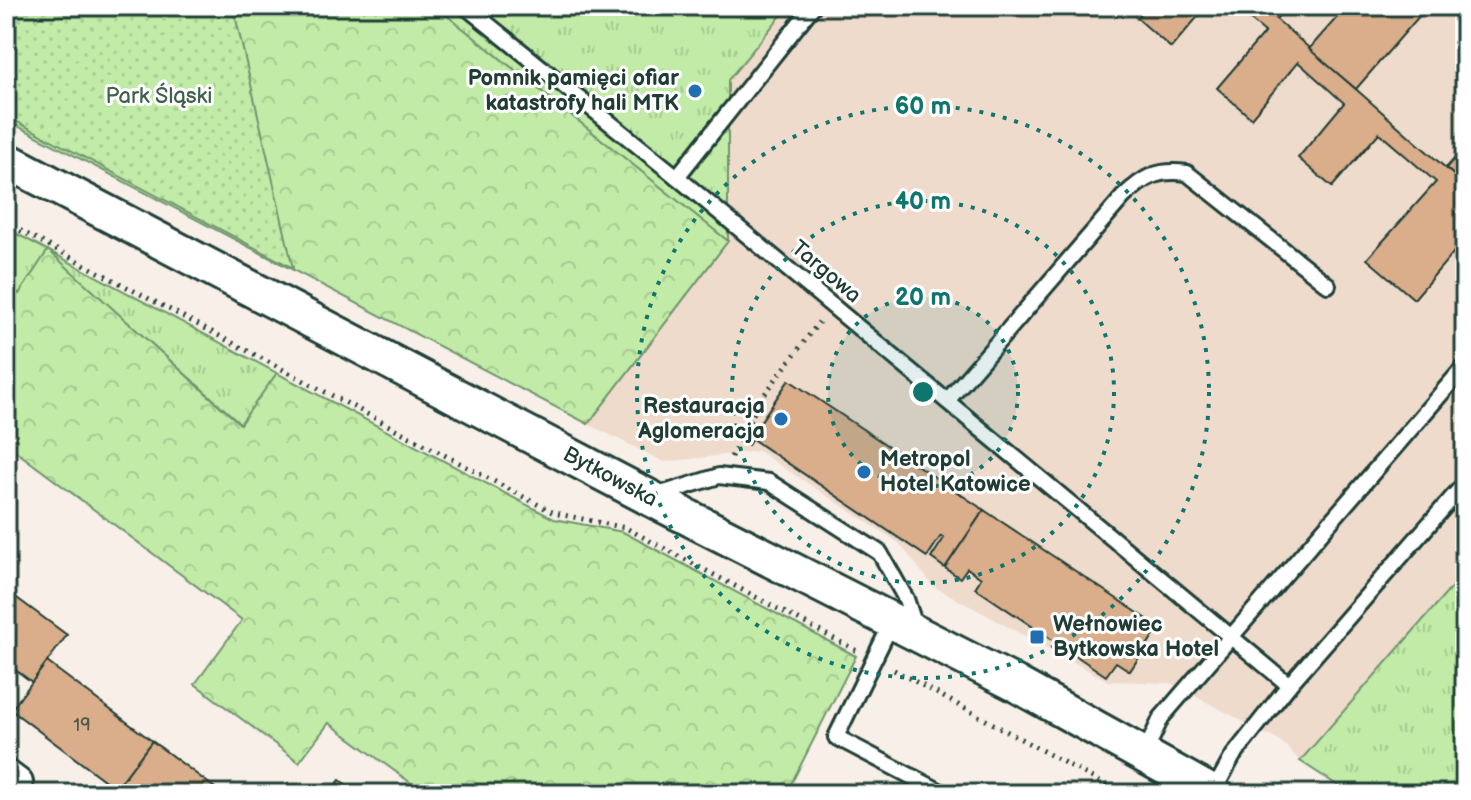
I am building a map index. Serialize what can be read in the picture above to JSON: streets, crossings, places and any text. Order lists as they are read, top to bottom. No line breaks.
{"streets":{"street":["Bytkowska"],"lane":["Targowa"]},"parks":["Park Śląski"],"places":{"other":["Pomnik pamięci ofiar katastrofy hali MTK","Restauracja Aglomeracja","Metropol Hotel Katowice"],"transit":["Wełnowiec Bytkowska Hotel"]},"house_numbers":["19"],"rings":["60 m","40 m","20 m"]}
